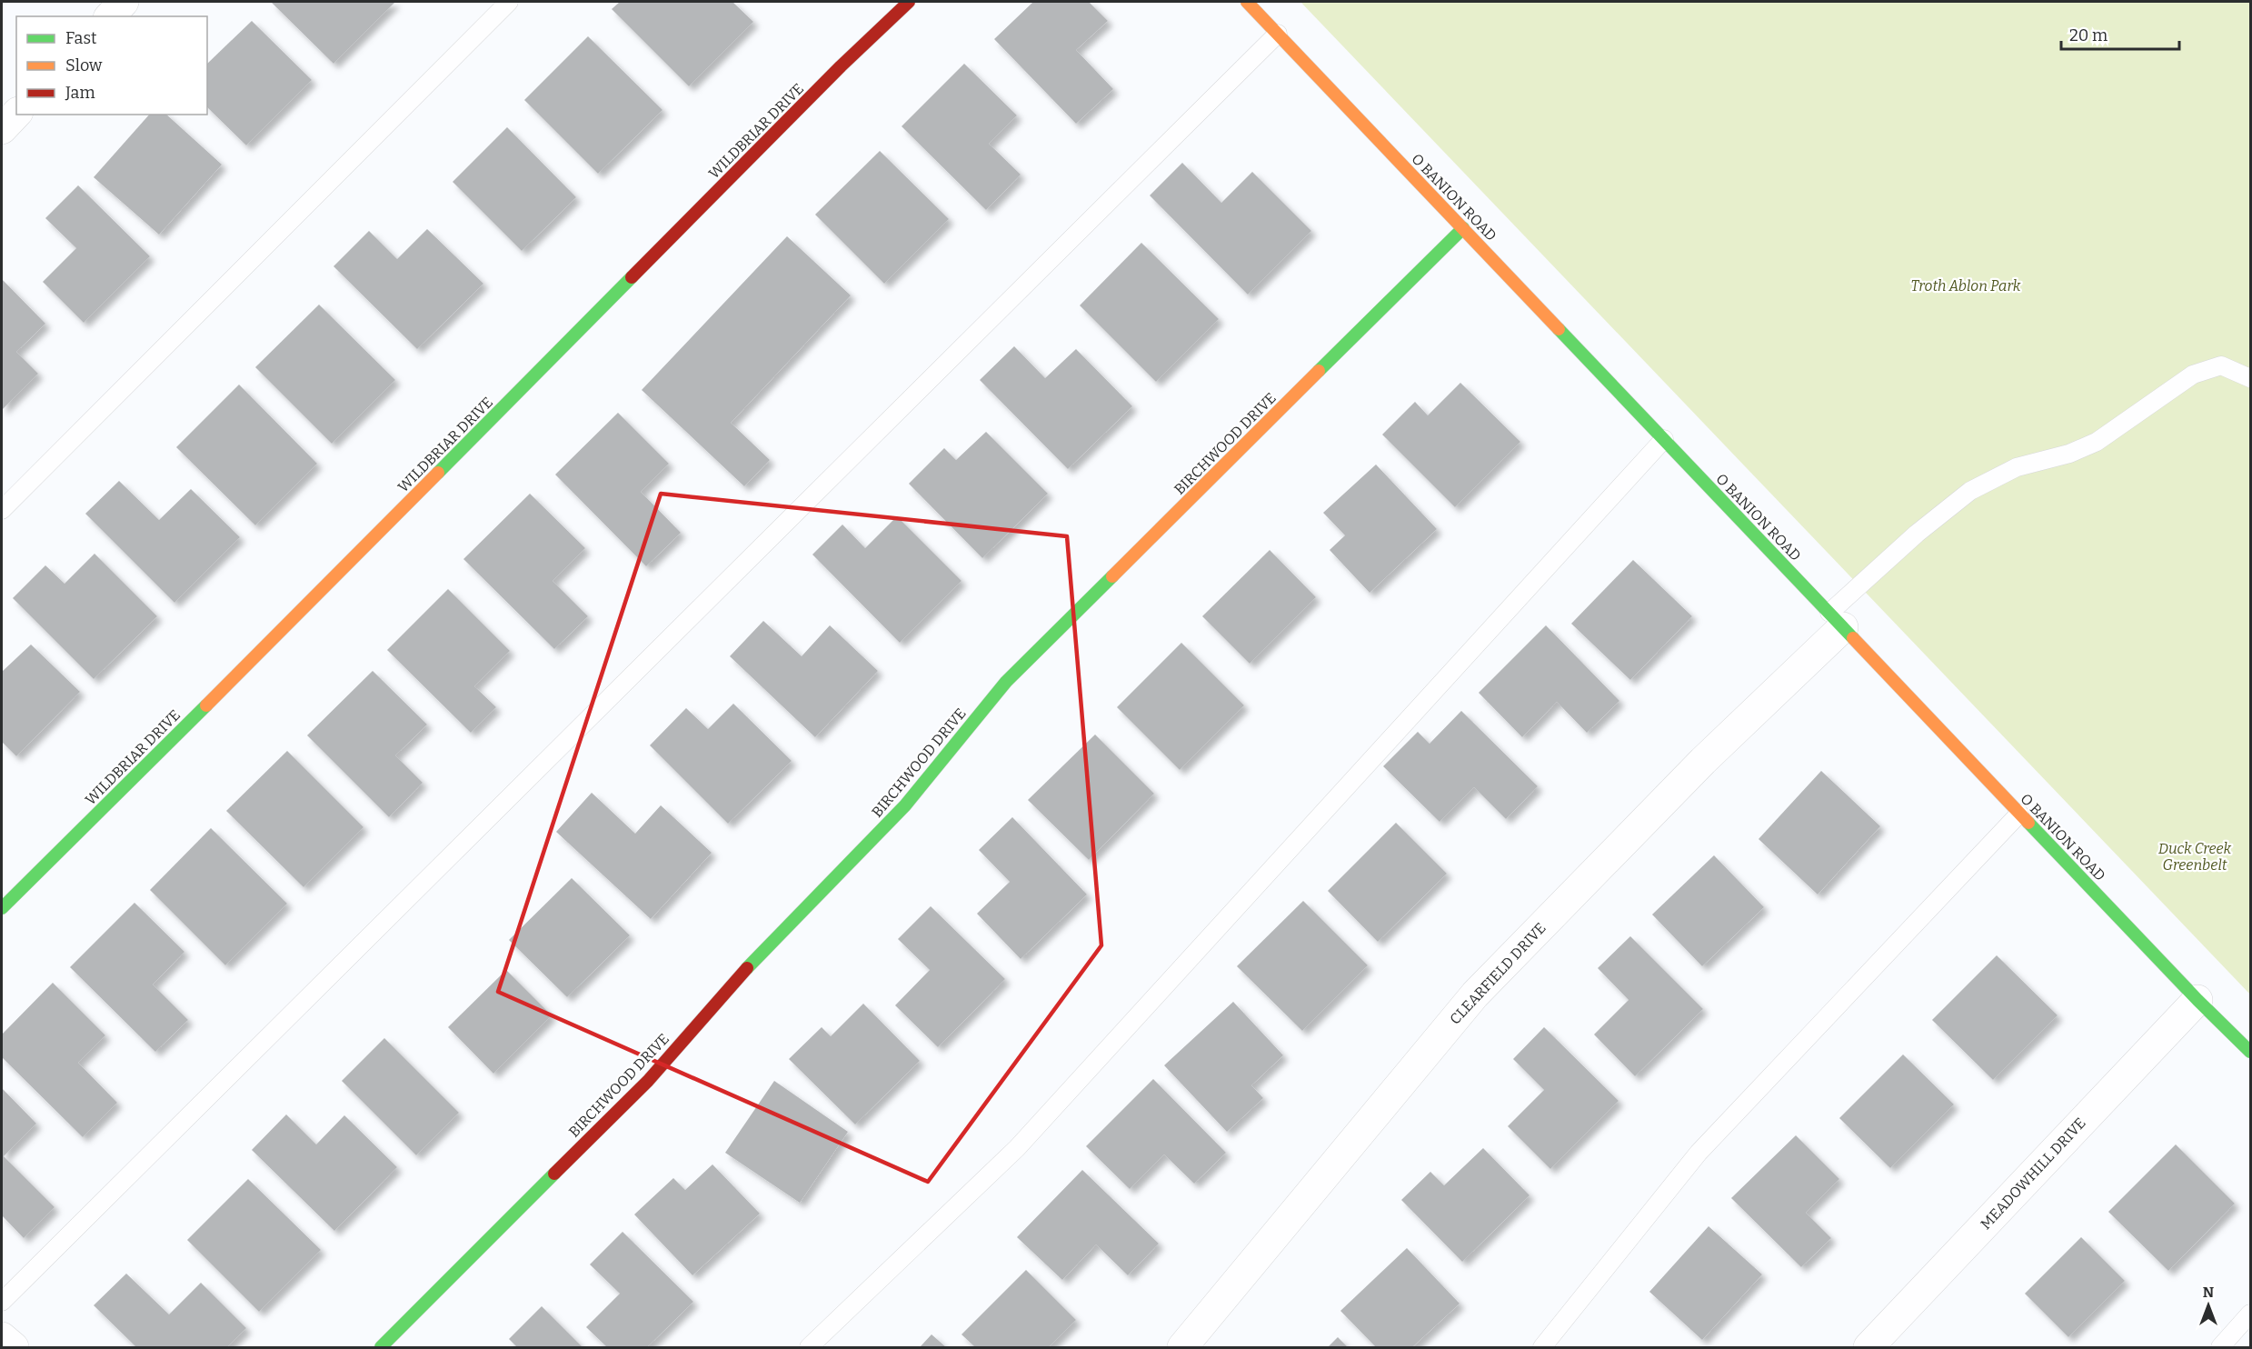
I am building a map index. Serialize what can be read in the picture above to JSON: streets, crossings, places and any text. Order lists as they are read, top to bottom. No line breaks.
{"streets":{"street":["WILDBRIAR DRIVE","O BANION ROAD","BIRCHWOOD DRIVE","CLEARFIELD DRIVE","MEADOWHILL DRIVE"]},"crossings":[["O BANION ROAD","BIRCHWOOD DRIVE"],["O BANION ROAD","CLEARFIELD DRIVE"],["O BANION ROAD","MEADOWHILL DRIVE"]],"parks":["Troth Ablon Park","Duck Creek Greenbelt"],"legend":["Fast","Slow","Jam"],"scale_bar":"20 m","north":"top"}
